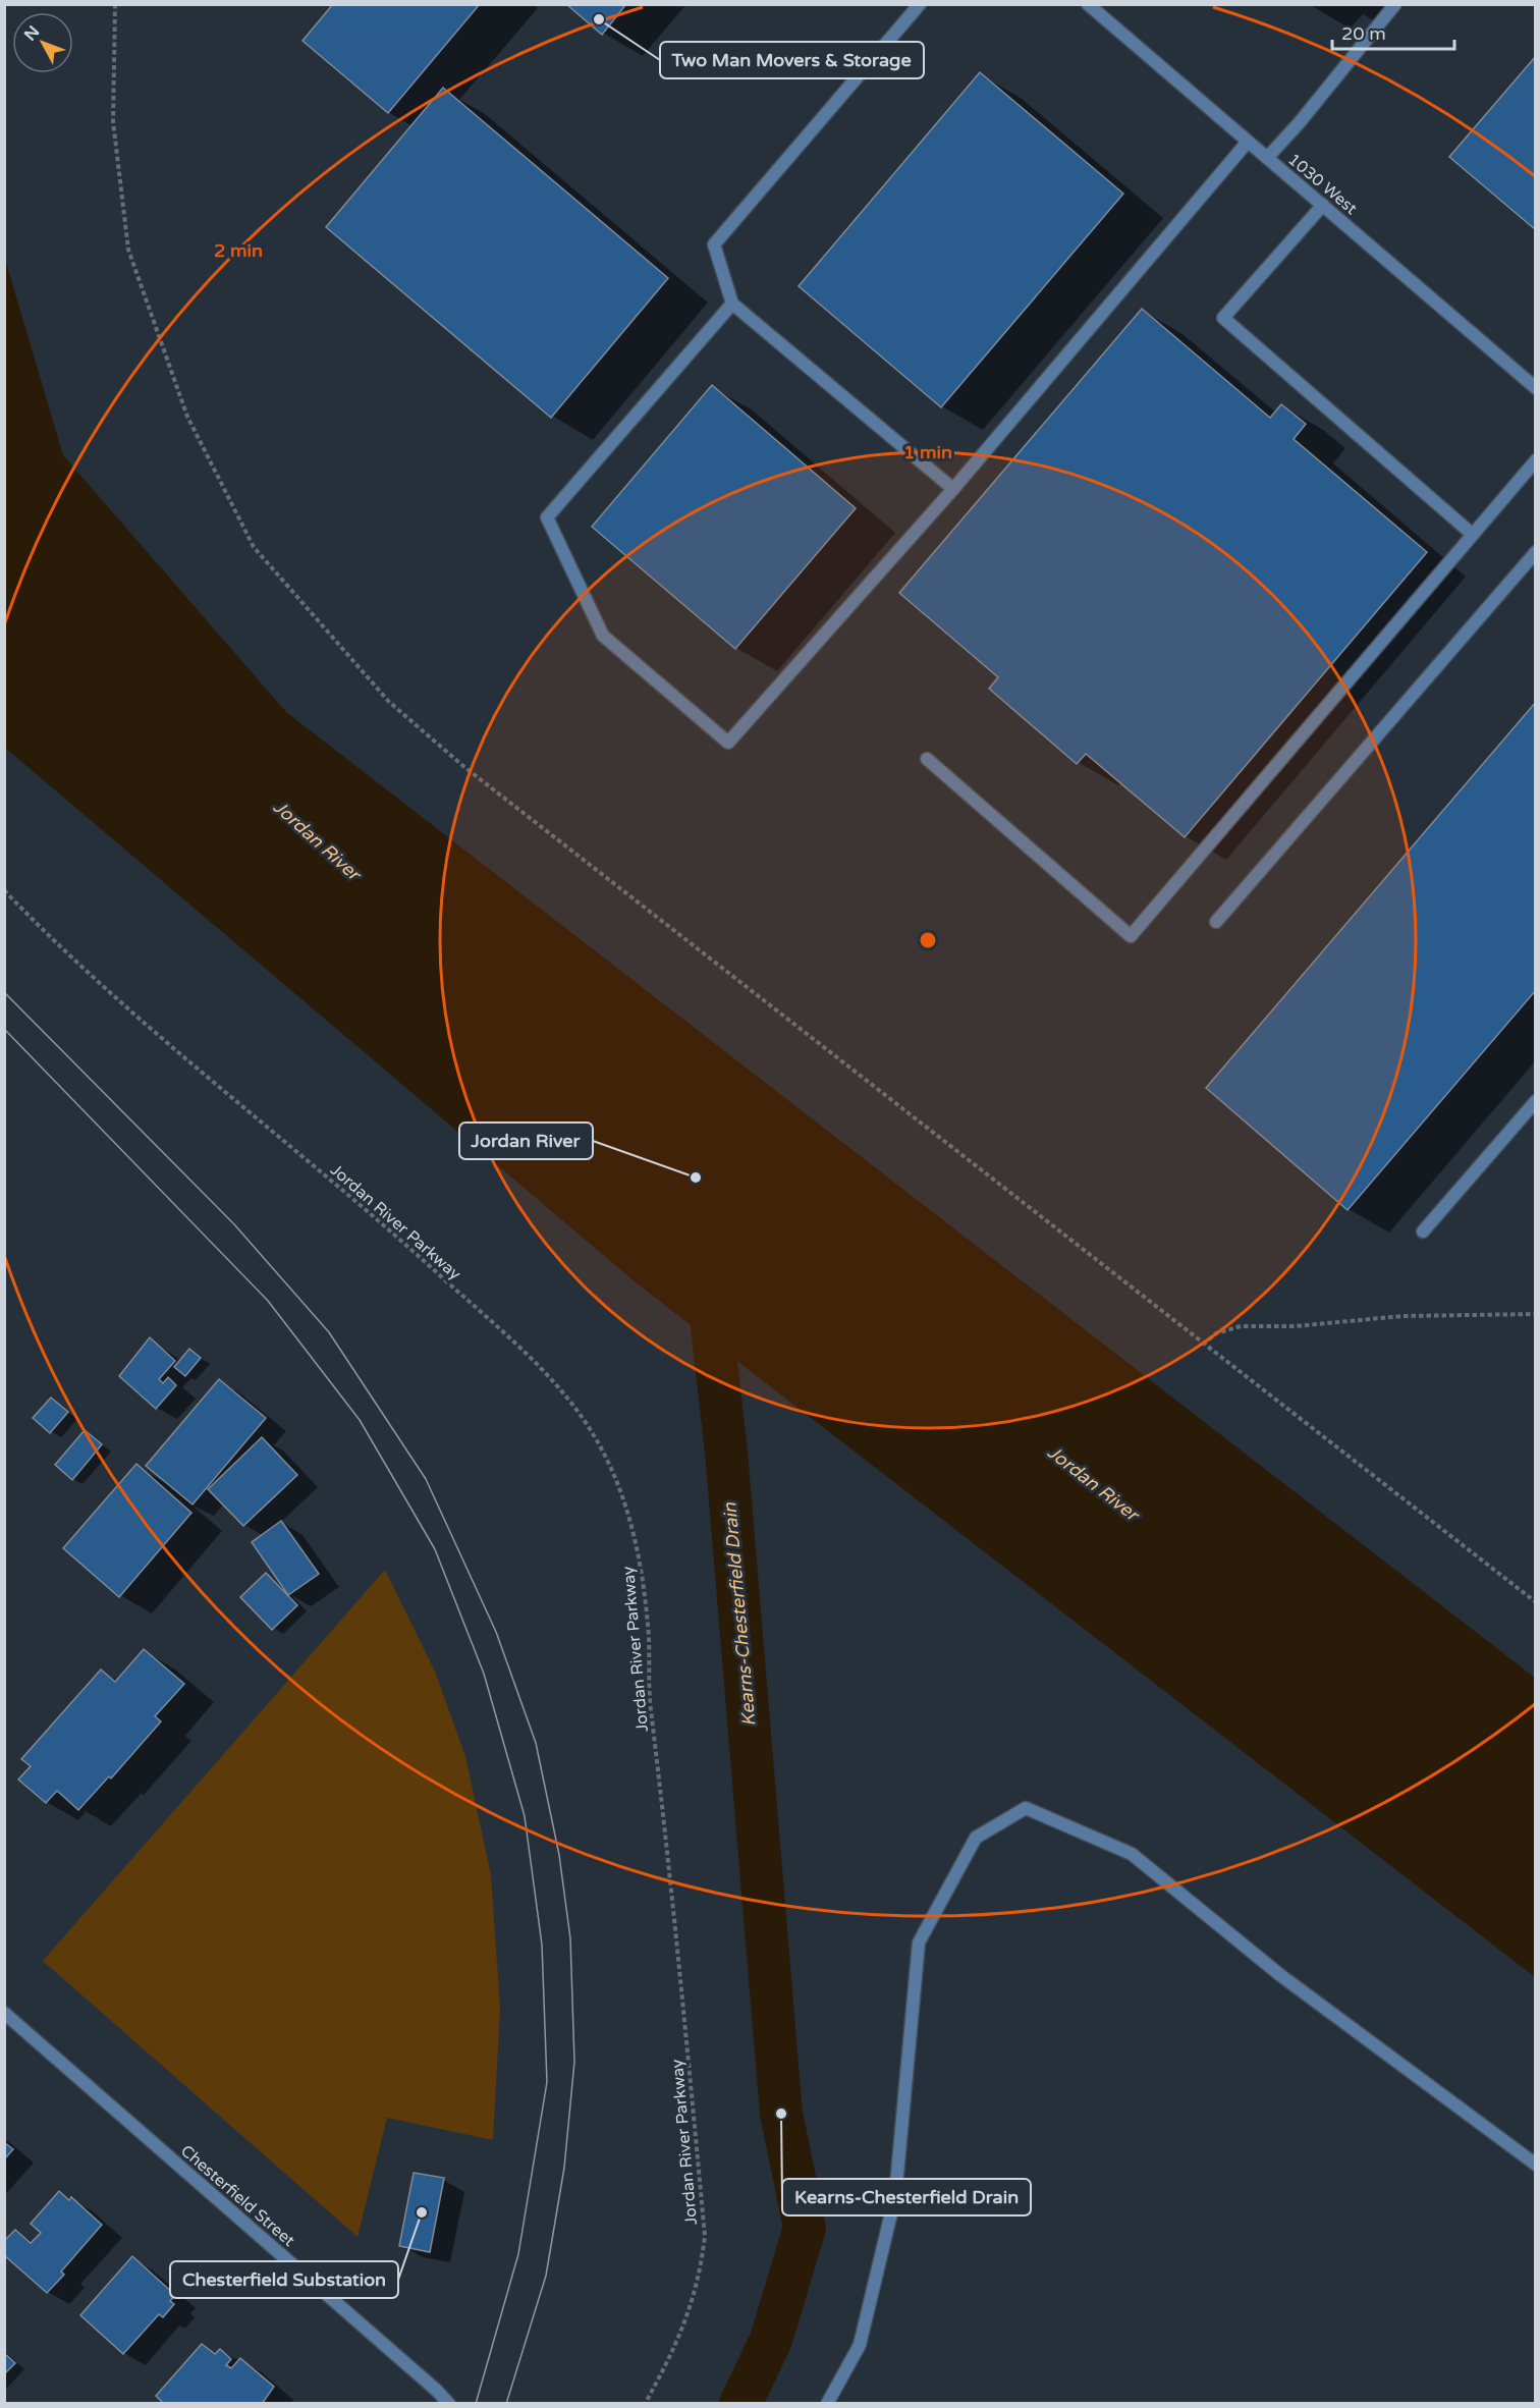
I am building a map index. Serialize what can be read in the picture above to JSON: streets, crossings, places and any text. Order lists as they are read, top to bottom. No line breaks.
{"streets":{"street":["1030 West","Chesterfield Street"],"path":["Jordan River Parkway"]},"water":["Jordan River","Kearns-Chesterfield Drain"],"places":["Two Man Movers & Storage","Jordan River","Kearns-Chesterfield Drain","Chesterfield Substation"],"scale_bar":"20 m","north":"top left","rings":["2 min","1 min"]}
